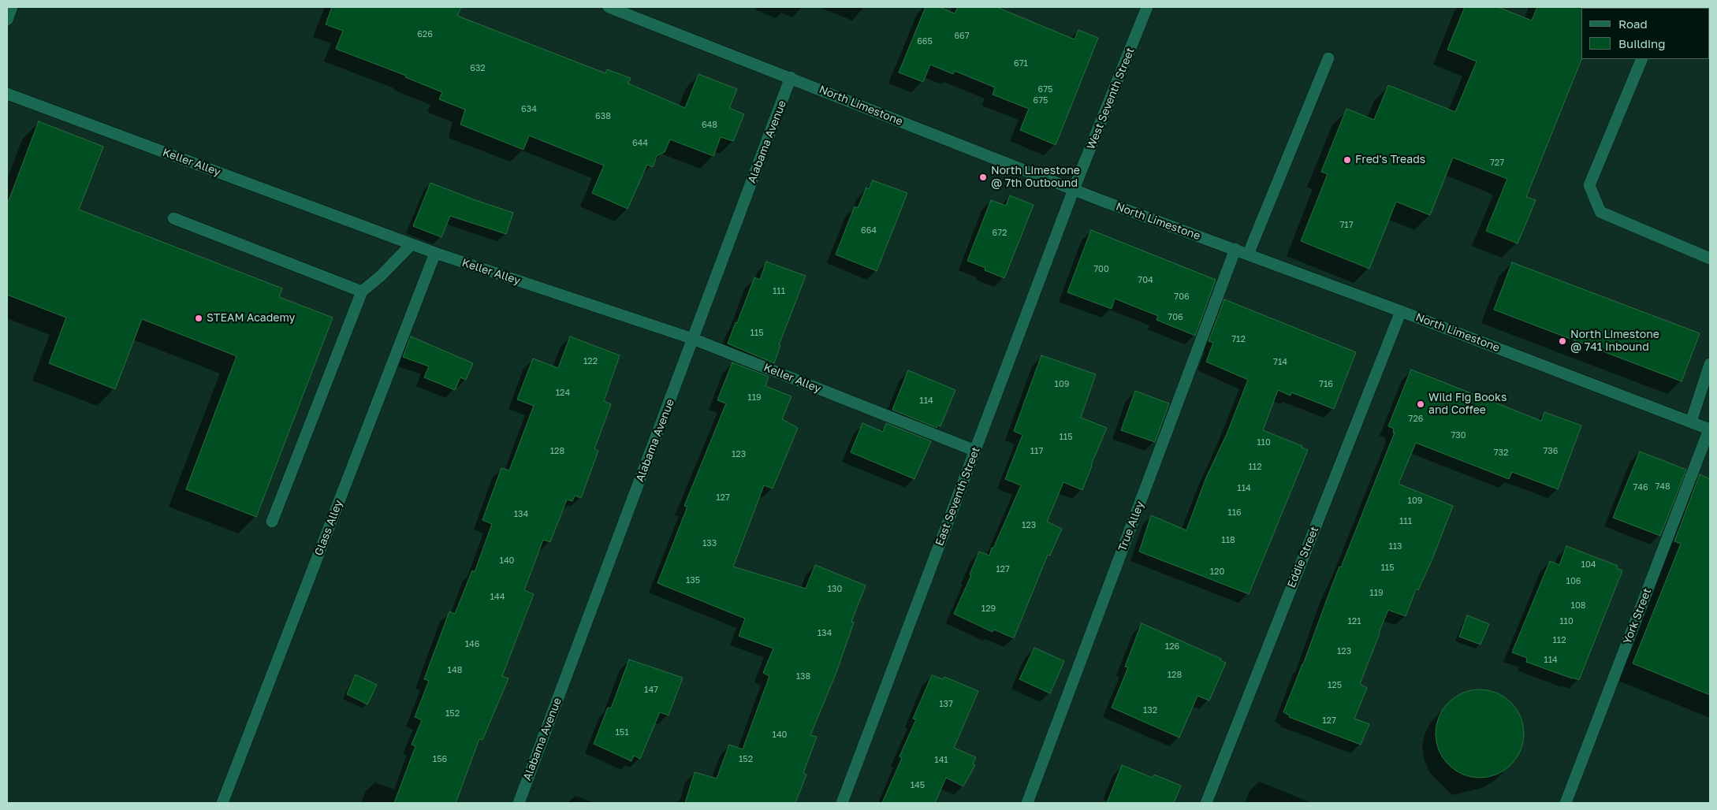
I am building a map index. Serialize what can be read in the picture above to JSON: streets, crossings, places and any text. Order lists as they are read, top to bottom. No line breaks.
{"streets":{"street":["West Seventh Street","North Limestone","Alabama Avenue","Keller Alley","East Seventh Street","True Alley","Glass Alley","Eddie Street","York Street"]},"crossings":[["West Seventh Street","North Limestone"],["West Seventh Street","East Seventh Street"],["North Limestone","Alabama Avenue"],["North Limestone","East Seventh Street"],["North Limestone","True Alley"],["North Limestone","Eddie Street"],["North Limestone","York Street"],["Alabama Avenue","Keller Alley"],["Keller Alley","East Seventh Street"],["Keller Alley","Glass Alley"]],"places":["Fred's Treads","North Limestone @ 7th Outbound","STEAM Academy","North Limestone @ 741 Inbound","Wild Fig Books and Coffee"],"house_numbers":["626","667","665","671","632","675","675","634","638","648","644","727","717","664","672","700","704","111","706","706","115","712","122","714","109","716","124","119","114","726","730","115","110","128","117","736","732","123","112","748","746","114","127","109","116","134","111","123","118","133","113","140","104","115","127","120","135","106","130","119","144","108","129","121","110","134","112","146","126","123","114","148","128","138","125","147","137","132","152","127","151","140","156","152","141","145"],"legend":["Road","Building"]}
